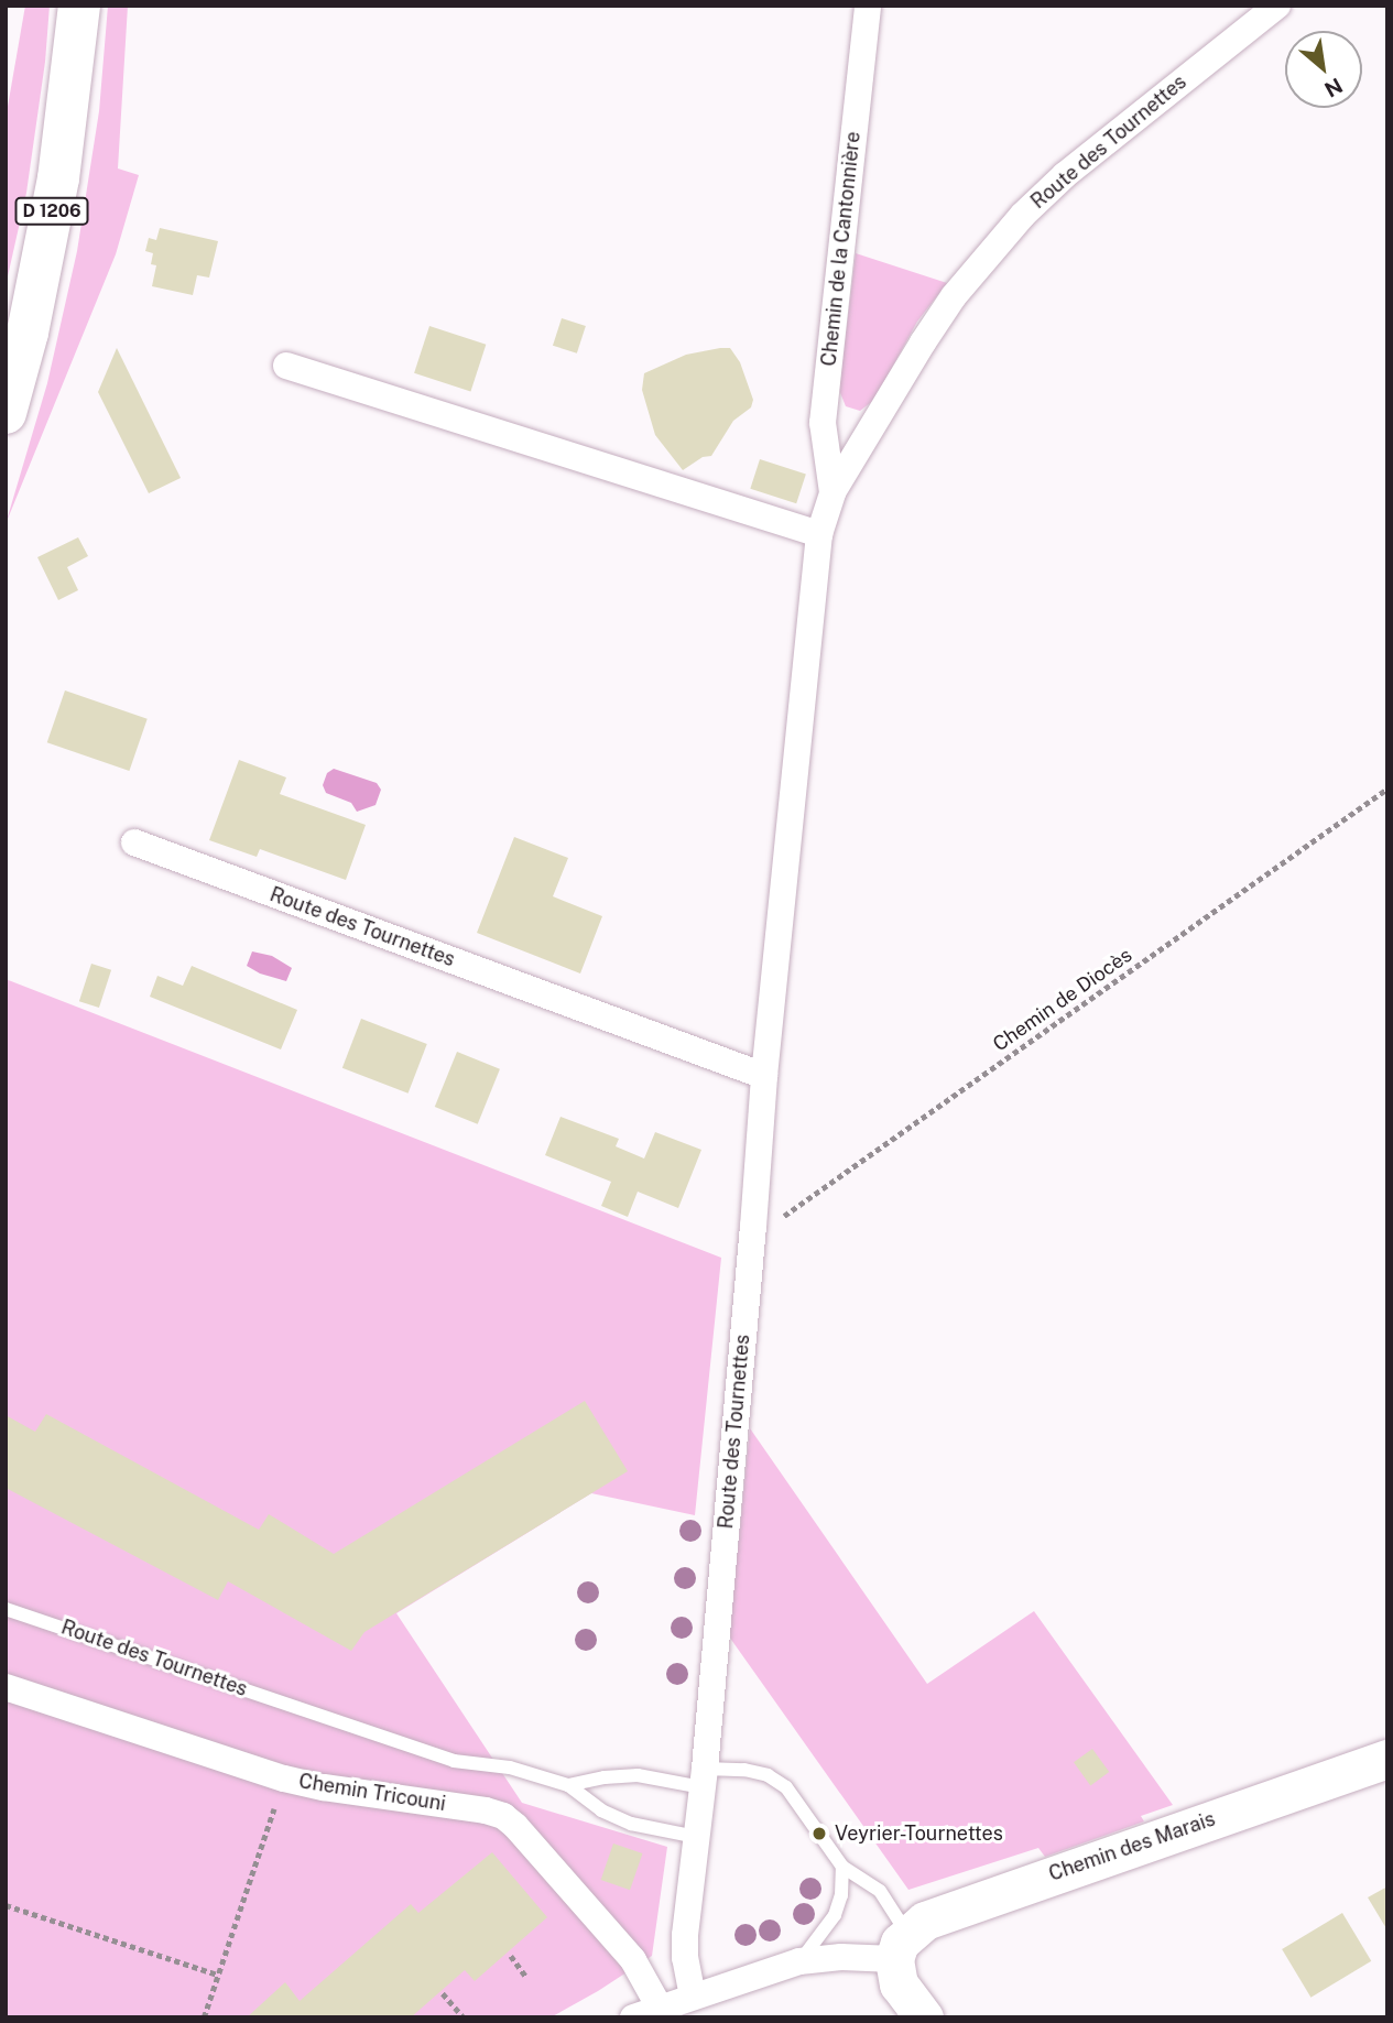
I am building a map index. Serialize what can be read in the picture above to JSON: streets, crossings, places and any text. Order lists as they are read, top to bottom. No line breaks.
{"streets":{"main road":["D 1206"],"street":["Route des Tournettes","Chemin de la Cantonnière","Chemin Tricouni","Chemin des Marais"],"path":["Chemin de Diocès"]},"crossings":[["Route des Tournettes","Chemin de la Cantonnière"],["Route des Tournettes","Chemin de Diocès"]],"places":["Veyrier-Tournettes"],"north":"bottom right"}
